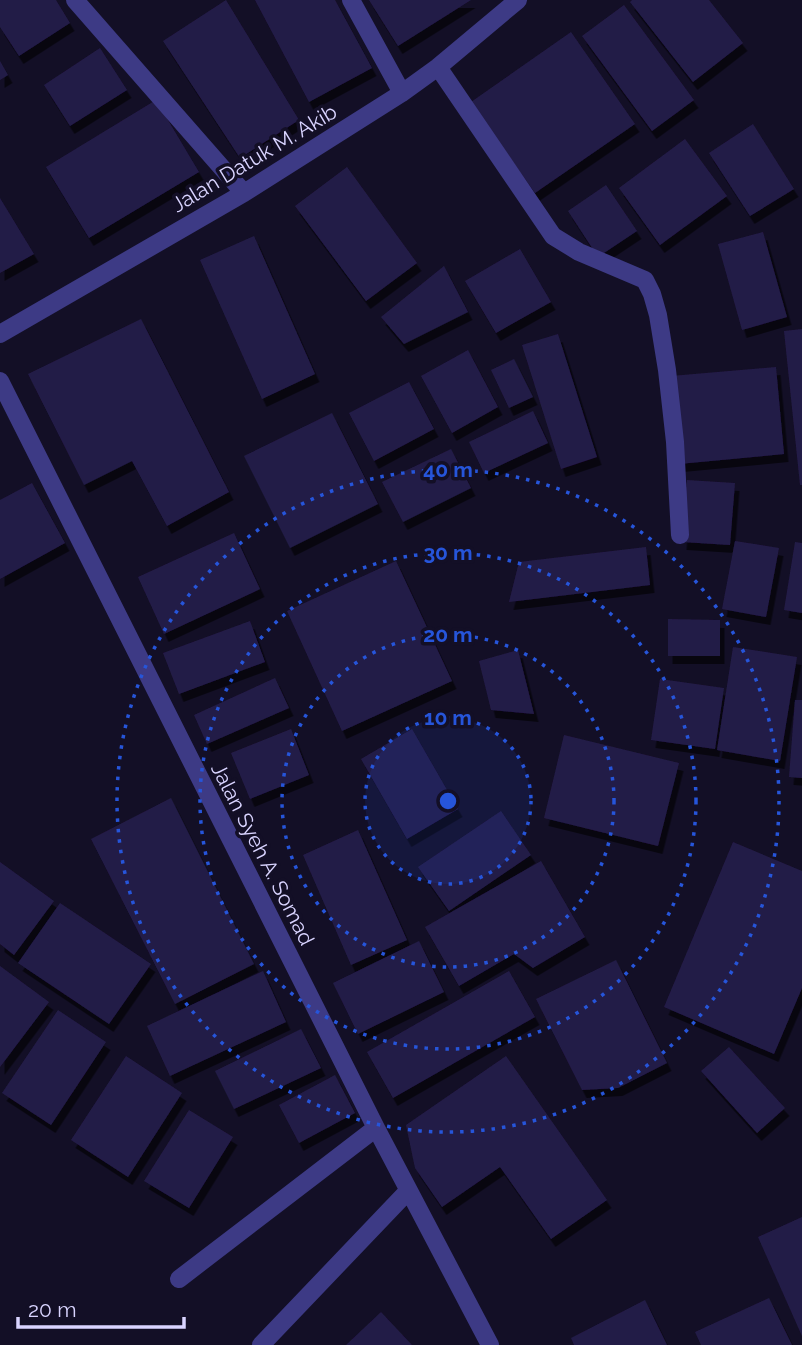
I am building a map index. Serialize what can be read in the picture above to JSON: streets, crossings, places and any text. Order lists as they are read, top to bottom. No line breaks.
{"streets":{"street":["Jalan Datuk M. Akib","Jalan Syeh A. Somad"]},"scale_bar":"20 m","rings":["40 m","30 m","20 m","10 m"]}
